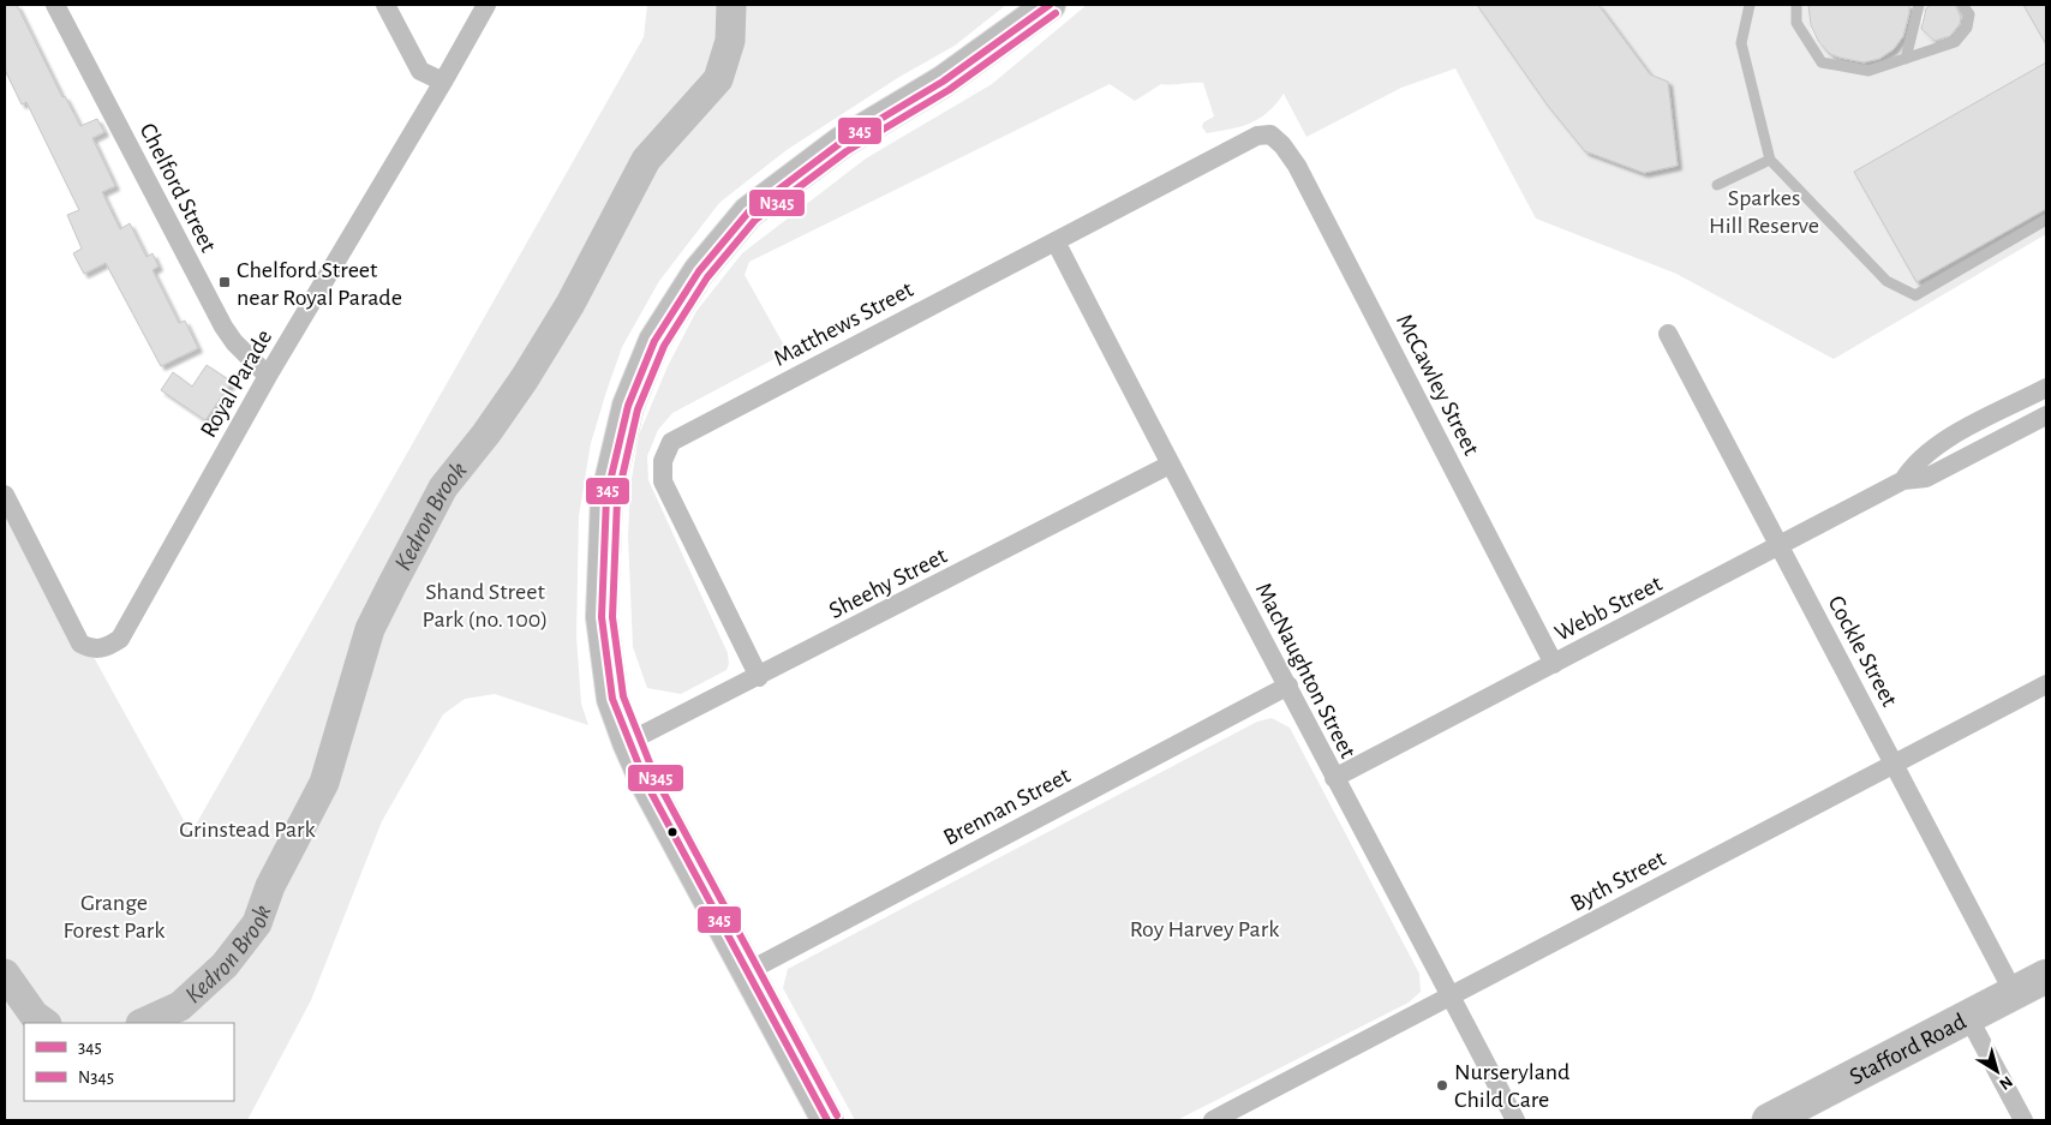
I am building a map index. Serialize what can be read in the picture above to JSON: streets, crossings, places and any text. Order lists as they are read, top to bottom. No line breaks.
{"streets":{"highway":["Stafford Road"],"street":["Chelford Street","Matthews Street","Royal Parade","McCawley Street","Sheehy Street","Webb Street","Cockle Street","MacNaughton Street","Brennan Street","Byth Street"]},"crossings":[["Chelford Street","Royal Parade"],["Matthews Street","McCawley Street"],["Matthews Street","Sheehy Street"],["Matthews Street","MacNaughton Street"],["McCawley Street","Webb Street"],["Sheehy Street","MacNaughton Street"],["Webb Street","Cockle Street"],["Webb Street","MacNaughton Street"],["Cockle Street","Byth Street"],["Cockle Street","Stafford Road"],["MacNaughton Street","Brennan Street"],["MacNaughton Street","Byth Street"]],"water":["Kedron Brook"],"parks":["Sparkes Hill Reserve","Shand Street Park (no. 100)","Grinstead Park","Grange Forest Park","Roy Harvey Park"],"places":{"transit":["Chelford Street near Royal Parade"],"other":["Nurseryland Child Care"]},"lines":["transit line 345","transit line N345"],"legend":["345","N345"],"north":"bottom right"}
